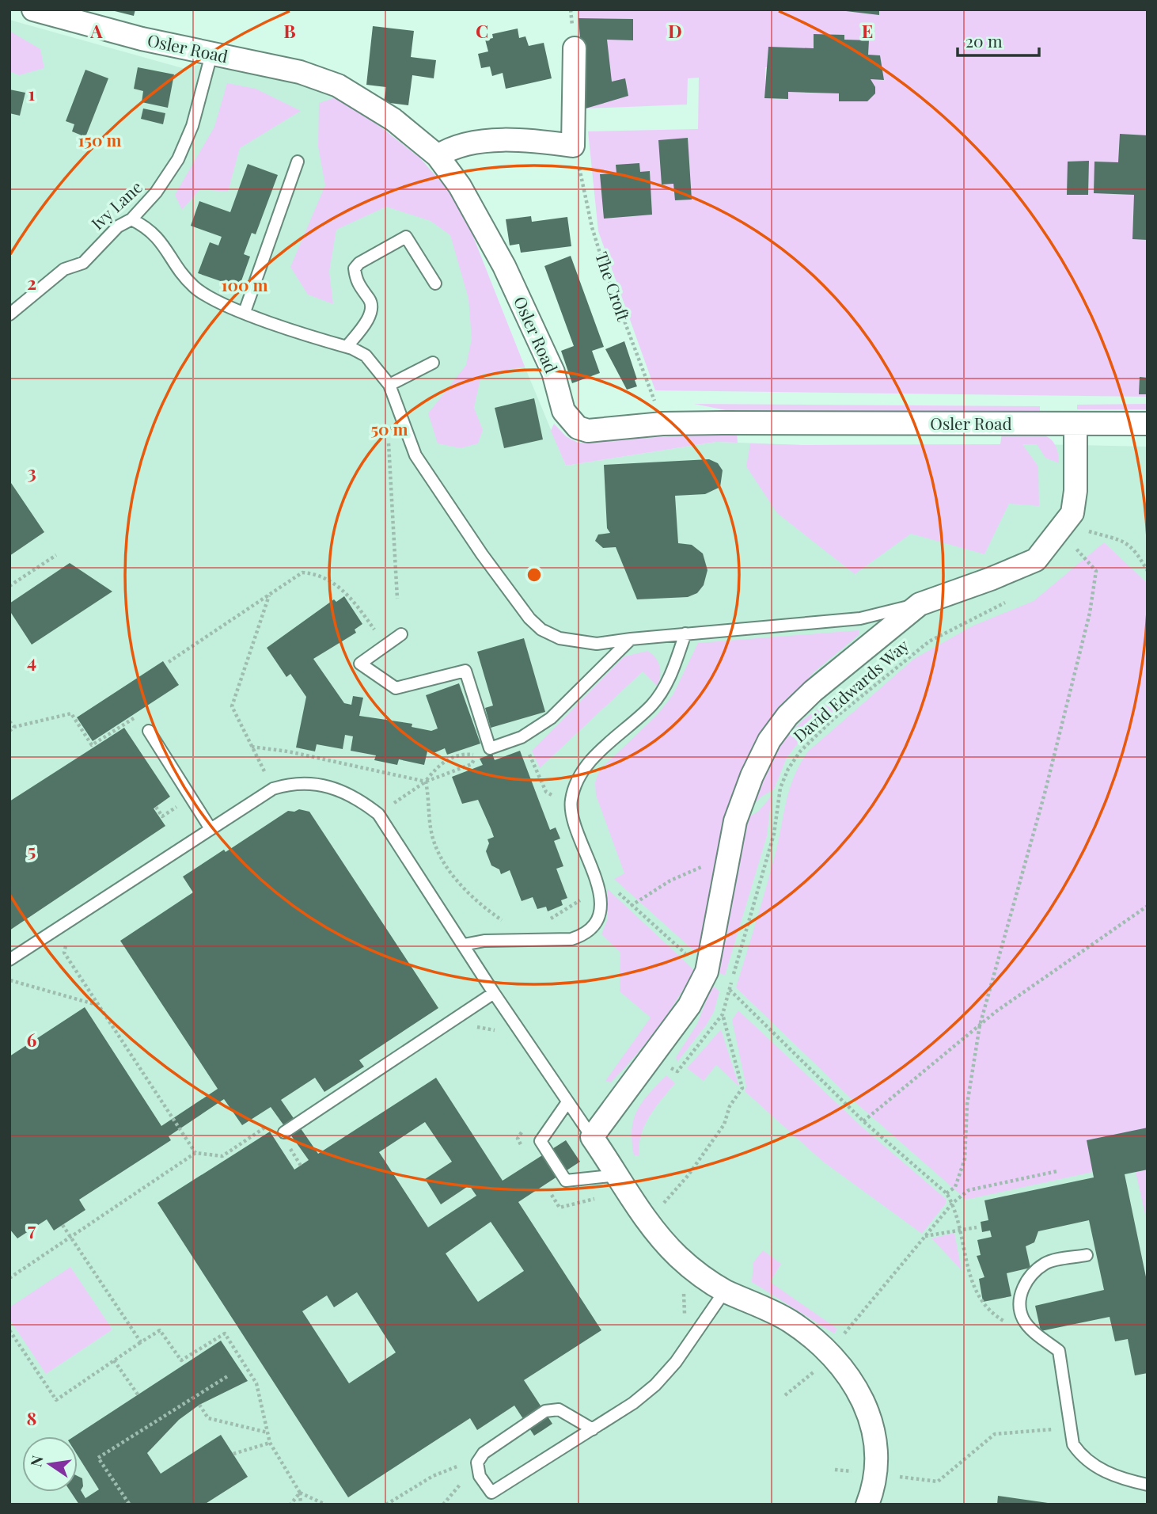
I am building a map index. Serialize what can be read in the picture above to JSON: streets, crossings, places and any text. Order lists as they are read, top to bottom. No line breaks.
{"streets":{"street":["Osler Road"],"lane":["Ivy Lane"],"path":["The Croft","David Edwards Way"]},"crossings":[["Osler Road","Ivy Lane"],["Osler Road","The Croft"]],"scale_bar":"20 m","north":"left","grid":{"columns":["A","B","C","D","E"],"rows":["1","2","3","4","5","6","7","8"]},"rings":["150 m","100 m","50 m"]}
